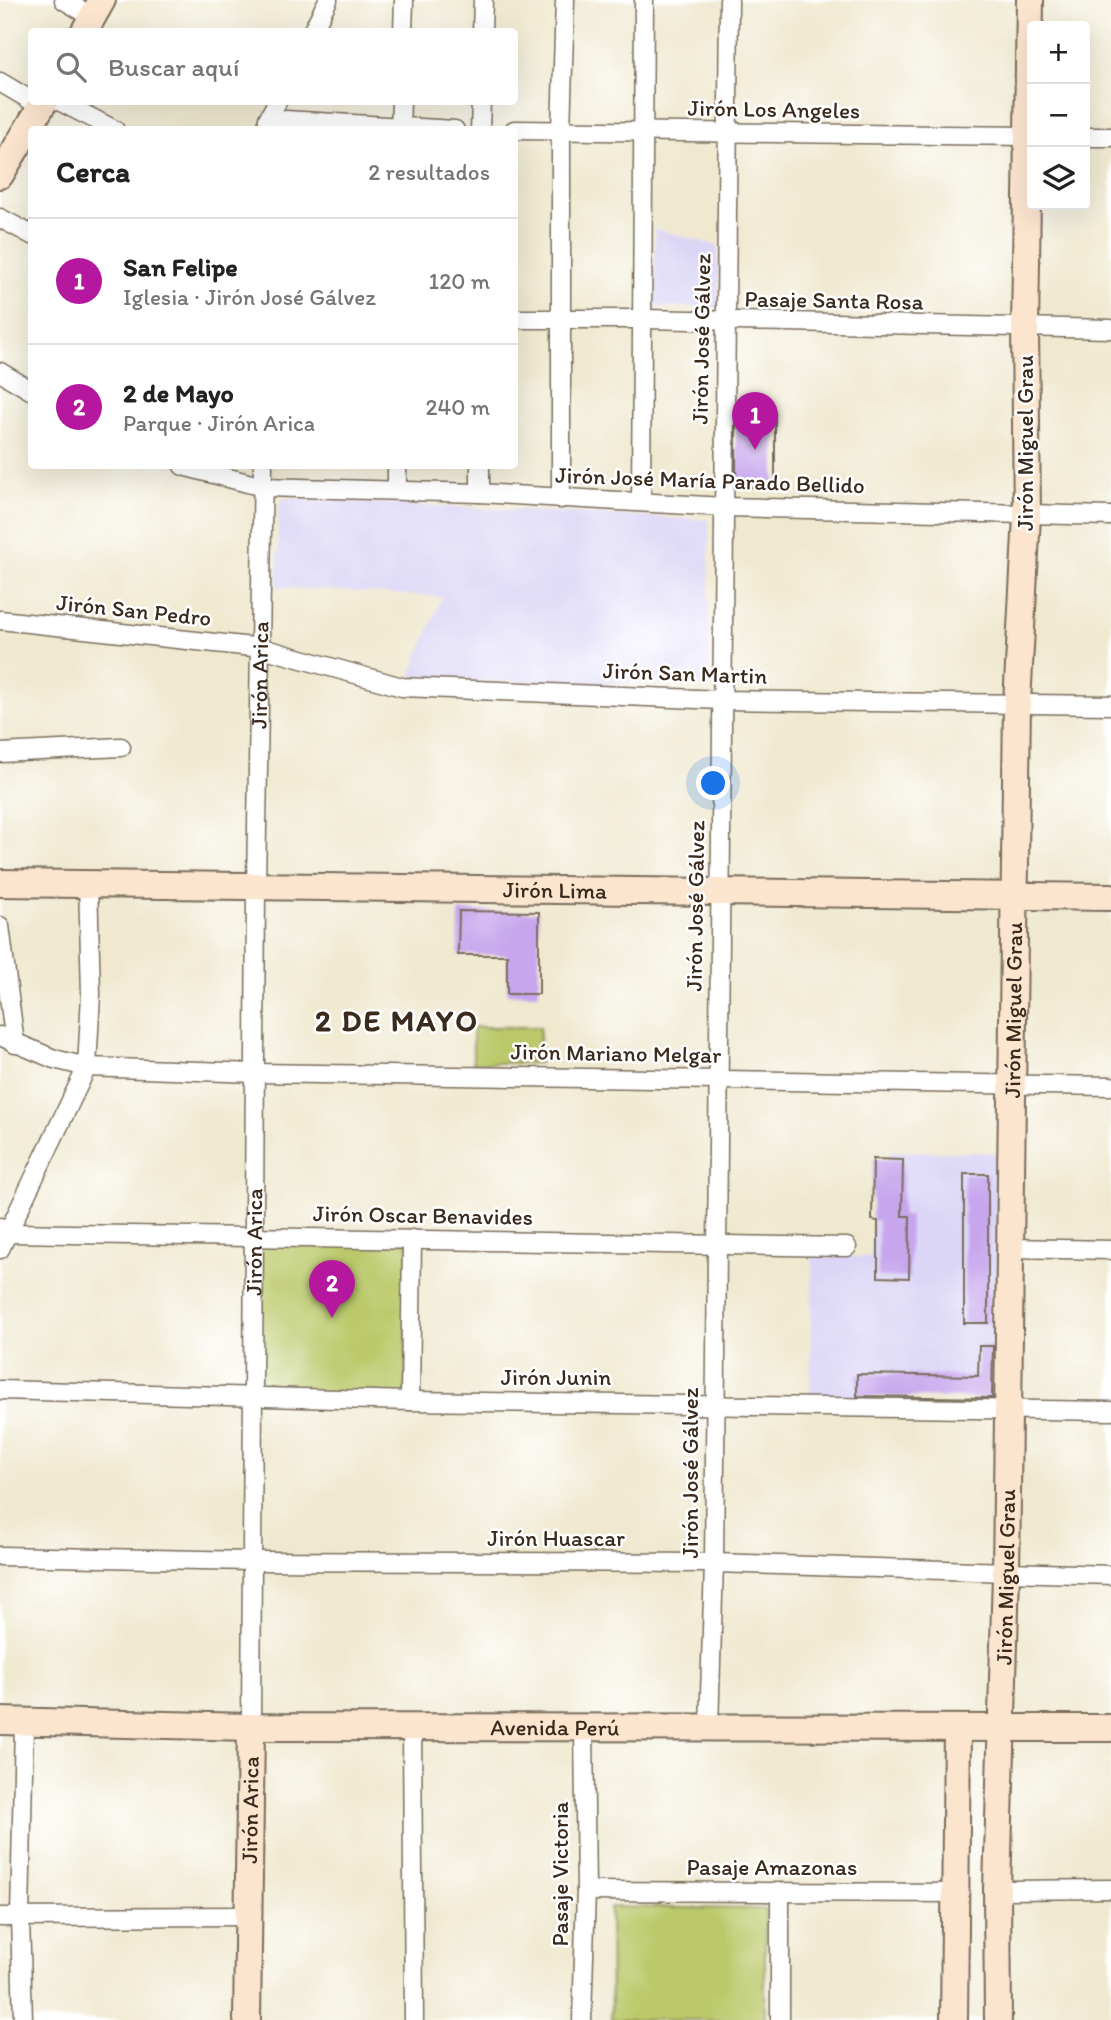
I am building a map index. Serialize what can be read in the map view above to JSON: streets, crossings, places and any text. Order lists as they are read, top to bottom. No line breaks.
{"streets":{"street":["Jirón Los Angeles","Pasaje Santa Rosa","Jirón José Gálvez","Jirón Miguel Grau","Jirón José María Parado Bellido","Jirón San Pedro","Jirón San Martin","Jirón Arica","Jirón Lima","Jirón Mariano Melgar","Jirón Oscar Benavides","Jirón Junin","Jirón Huascar","Avenida Perú","Pasaje Amazonas","Pasaje Victoria"]},"crossings":[["Jirón Los Angeles","Jirón José Gálvez"],["Pasaje Santa Rosa","Jirón José Gálvez"],["Pasaje Santa Rosa","Jirón Miguel Grau"],["Jirón José Gálvez","Jirón José María Parado Bellido"],["Jirón José Gálvez","Jirón San Martin"],["Jirón José Gálvez","Jirón Lima"],["Jirón José Gálvez","Jirón Mariano Melgar"],["Jirón José Gálvez","Jirón Oscar Benavides"],["Jirón José Gálvez","Jirón Junin"],["Jirón José Gálvez","Jirón Huascar"],["Jirón José Gálvez","Avenida Perú"],["Jirón Miguel Grau","Jirón José María Parado Bellido"],["Jirón Miguel Grau","Jirón San Martin"],["Jirón Miguel Grau","Jirón Lima"],["Jirón Miguel Grau","Jirón Mariano Melgar"],["Jirón Miguel Grau","Jirón Junin"],["Jirón Miguel Grau","Jirón Huascar"],["Jirón Miguel Grau","Avenida Perú"],["Jirón José María Parado Bellido","Jirón Arica"],["Jirón San Pedro","Jirón San Martin"],["Jirón San Pedro","Jirón Arica"],["Jirón San Martin","Jirón Arica"],["Jirón Arica","Jirón Lima"],["Jirón Arica","Jirón Mariano Melgar"],["Jirón Arica","Jirón Oscar Benavides"],["Jirón Arica","Jirón Junin"],["Jirón Arica","Jirón Huascar"],["Jirón Arica","Avenida Perú"],["Avenida Perú","Pasaje Victoria"],["Pasaje Amazonas","Pasaje Victoria"]],"districts":["2 DE MAYO"],"page":{"map_buttons":["+","−"],"search":"Buscar aquí","heading":["Cerca","2 resultados"],"list":[{"mark":"1","name":"San Felipe","note":"Iglesia · Jirón José Gálvez","value":"120 m"},{"mark":"2","name":"2 de Mayo","note":"Parque · Jirón Arica","value":"240 m"}],"pins":["1","2"]}}
